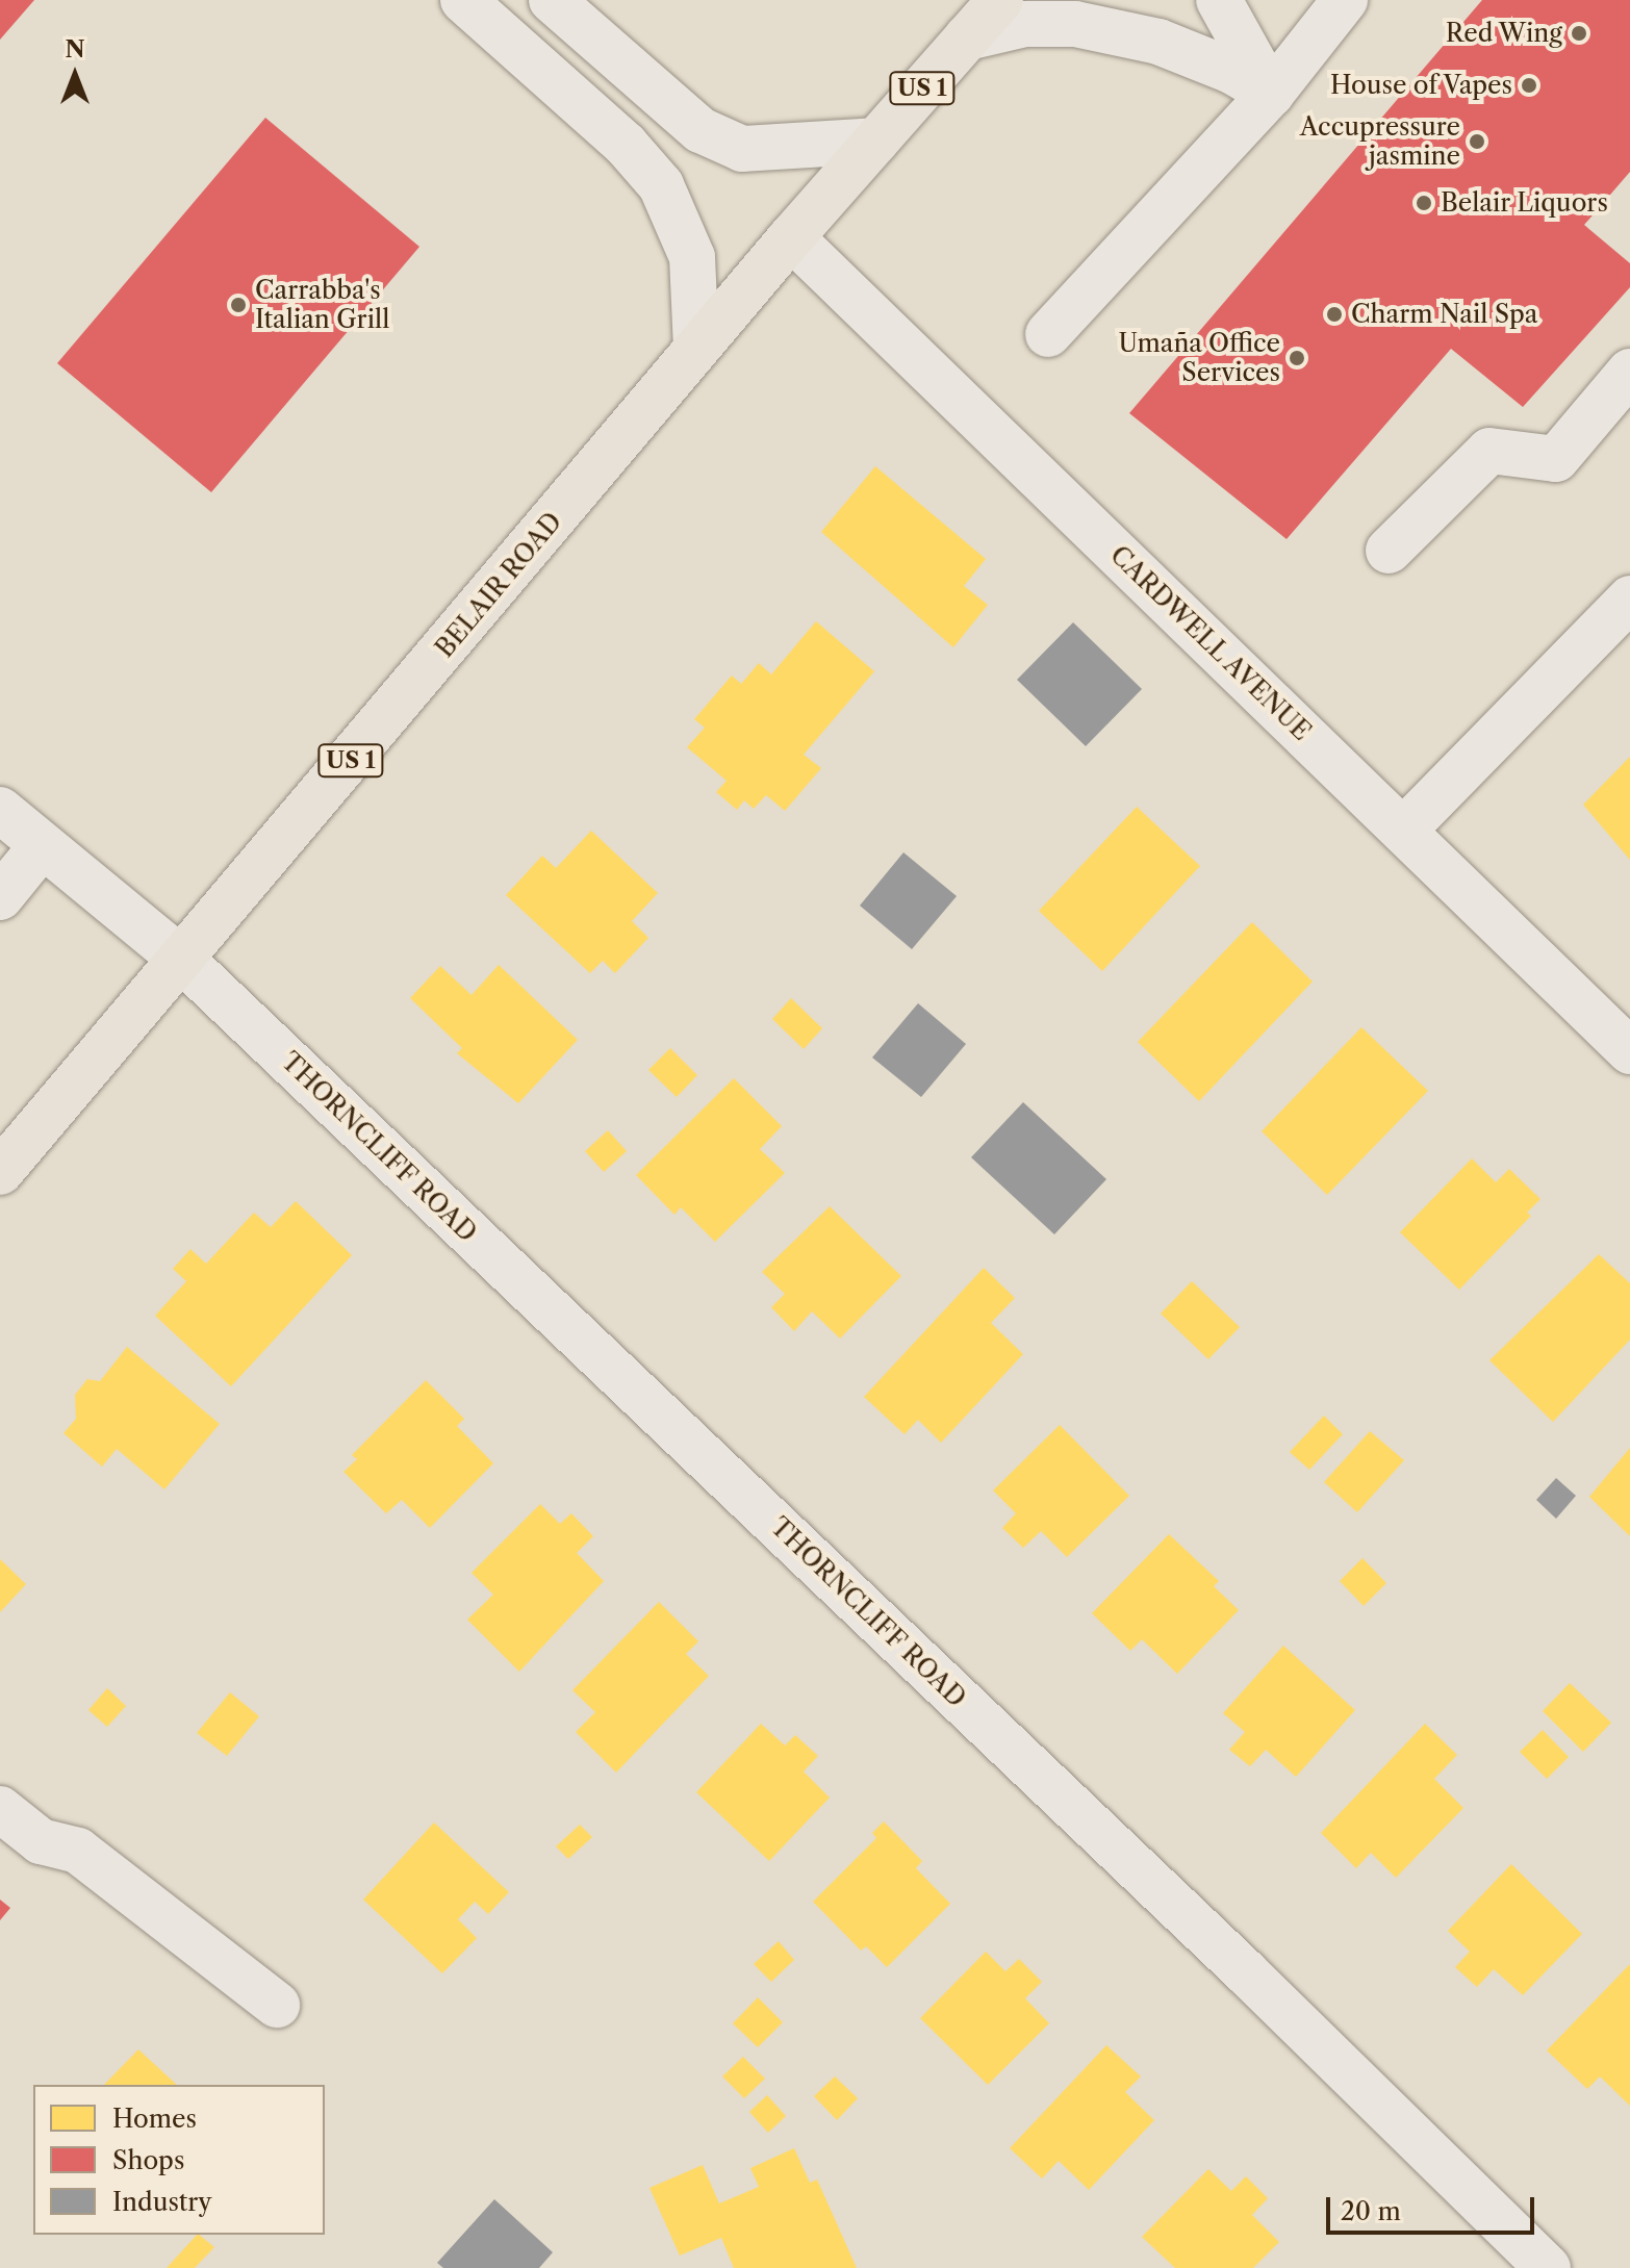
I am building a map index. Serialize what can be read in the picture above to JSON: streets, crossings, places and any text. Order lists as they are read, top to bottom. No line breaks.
{"streets":{"main road":["US 1","BELAIR ROAD"],"street":["CARDWELL AVENUE","THORNCLIFF ROAD"]},"crossings":[["BELAIR ROAD","CARDWELL AVENUE"],["BELAIR ROAD","THORNCLIFF ROAD"]],"places":["Red Wing","House of Vapes","Accupressure jasmine","Belair Liquors","Carrabba's Italian Grill","Charm Nail Spa","Umaña Office Services"],"legend":["Homes","Shops","Industry"],"scale_bar":"20 m","north":"top"}
